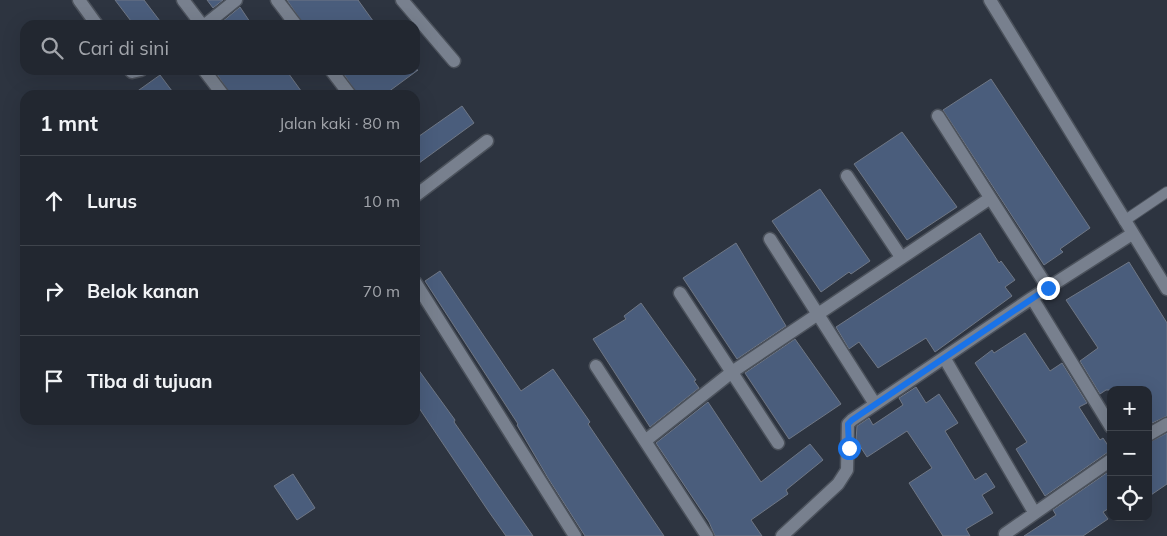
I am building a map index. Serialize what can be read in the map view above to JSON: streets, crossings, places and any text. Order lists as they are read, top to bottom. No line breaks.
{"page":{"search":"Cari di sini","heading":["1 mnt","Jalan kaki · 80 m"],"list":[["Lurus","10 m"],["Belok kanan","70 m"],"Tiba di tujuan"],"map_buttons":["+","−"]}}
